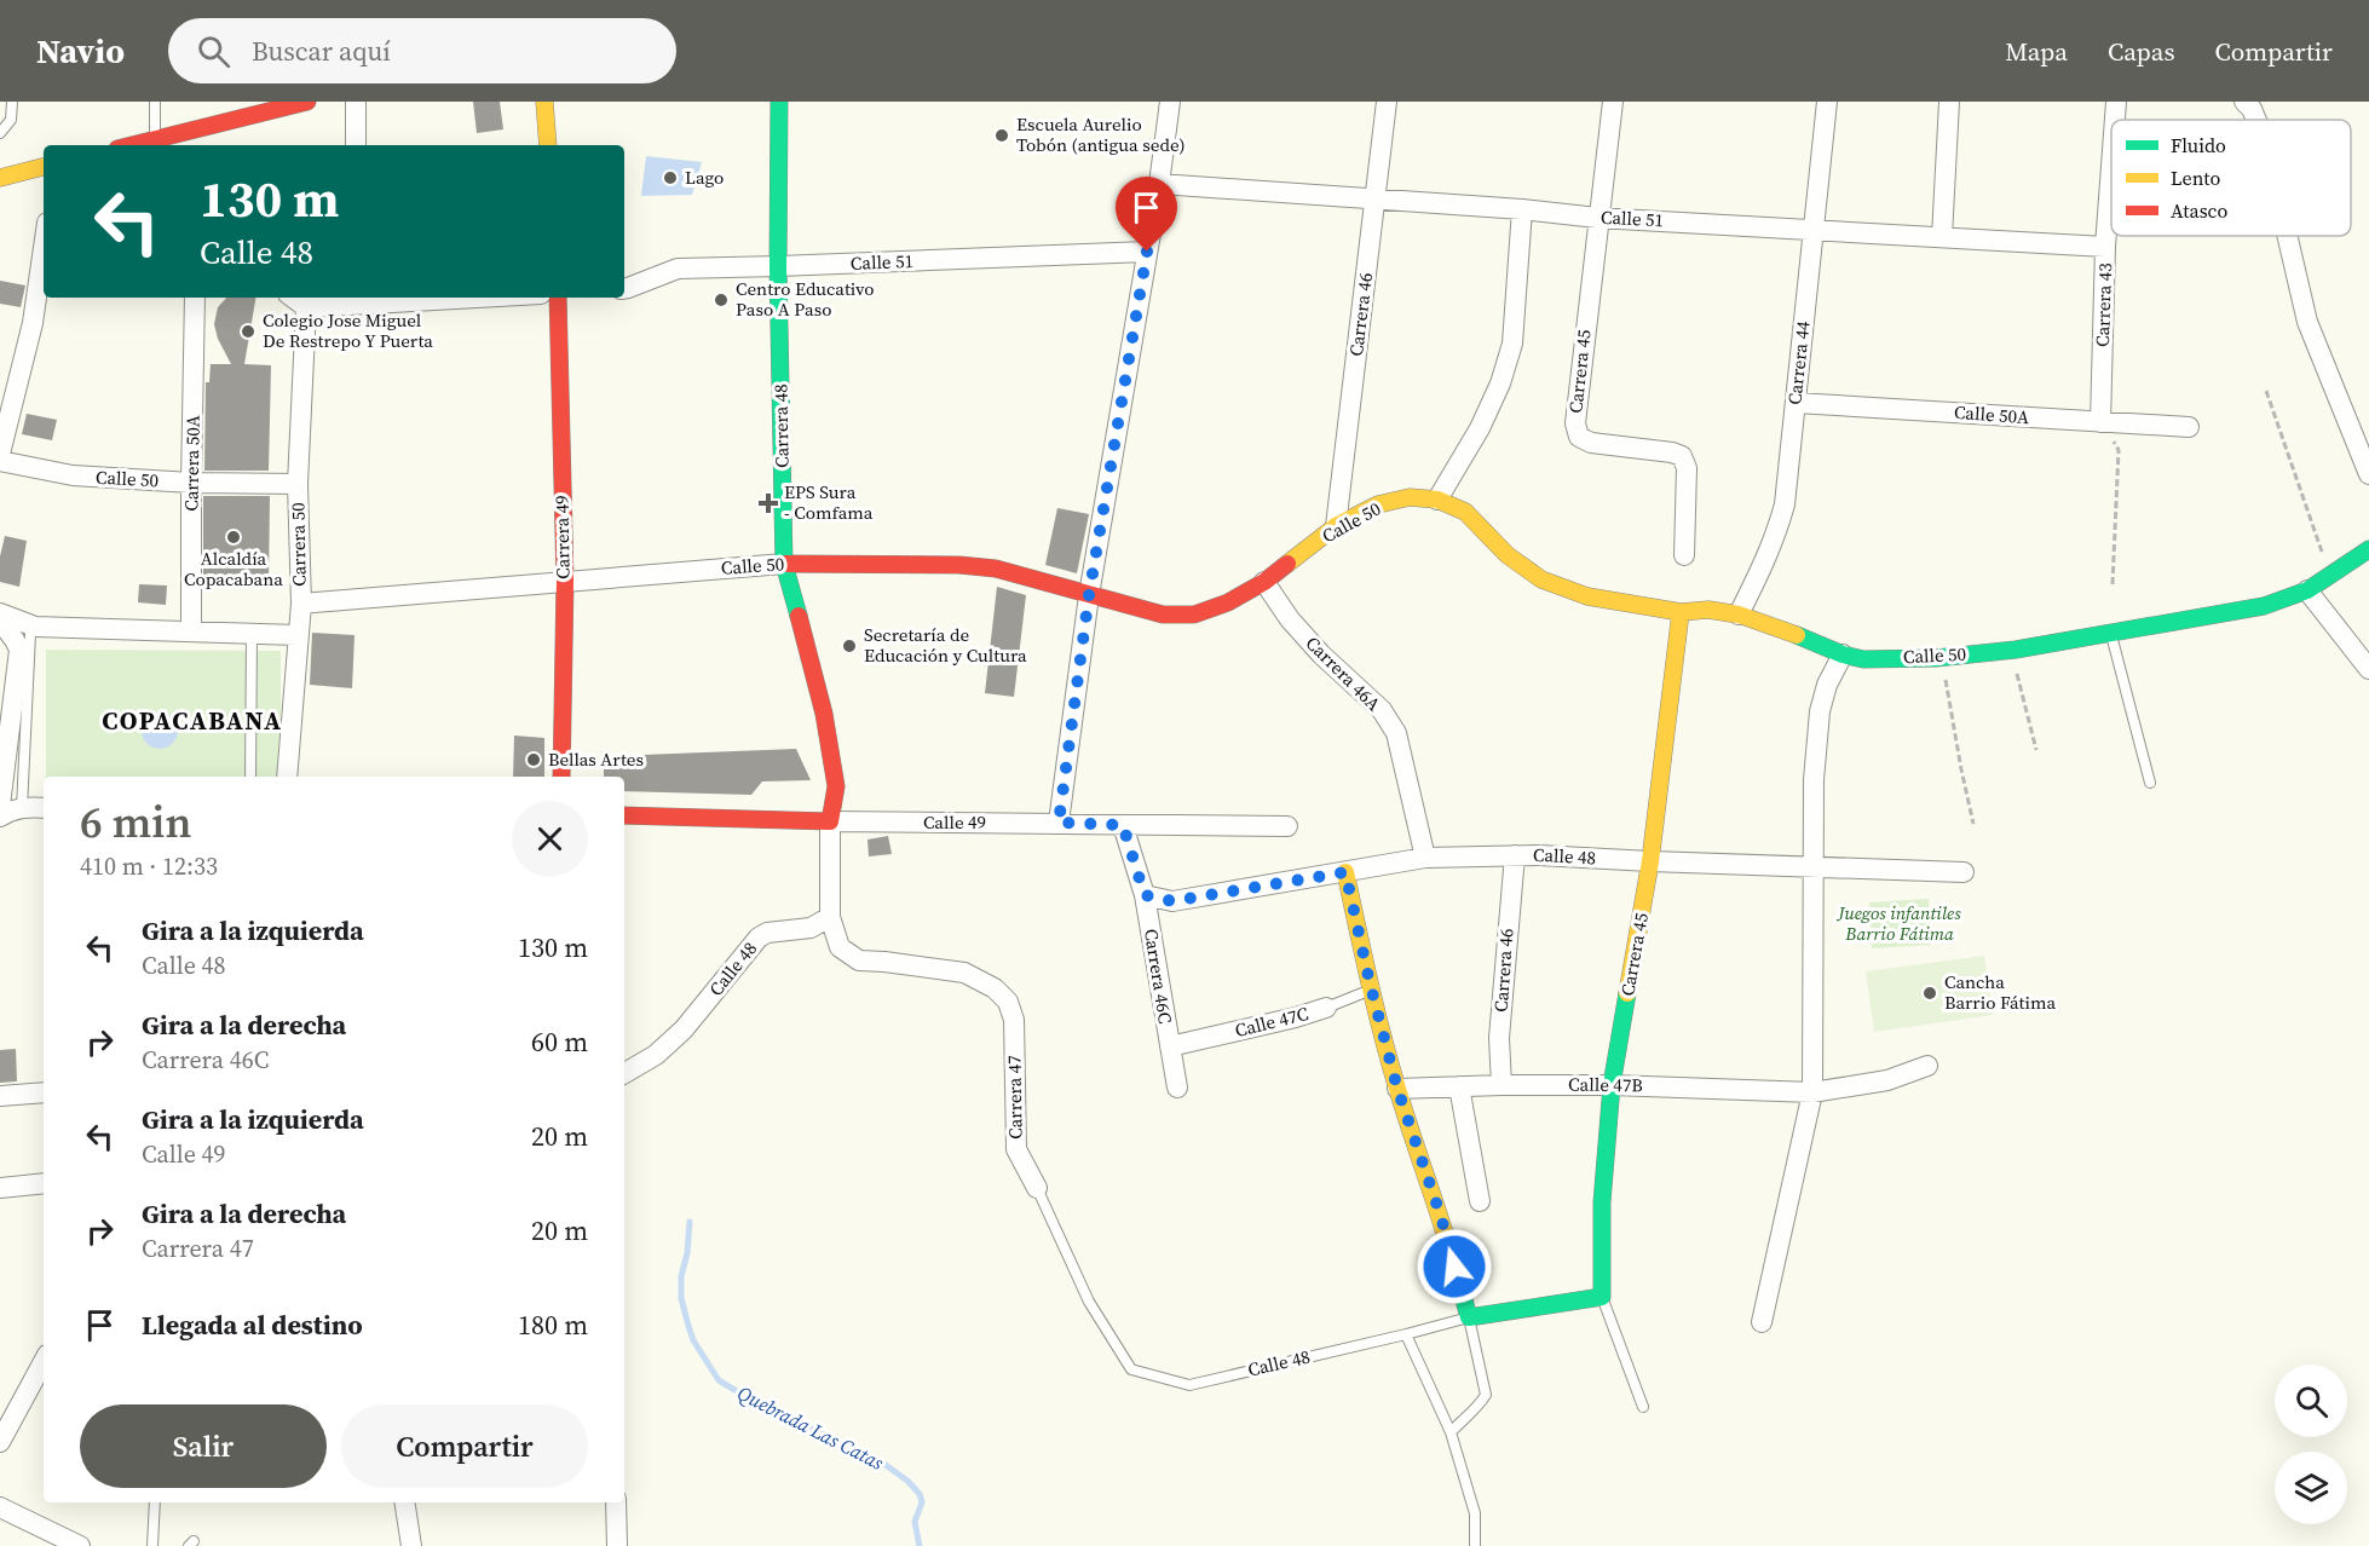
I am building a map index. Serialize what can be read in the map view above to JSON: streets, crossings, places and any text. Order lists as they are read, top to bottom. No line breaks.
{"streets":{"street":["Calle 51","Carrera 43","Carrera 46","Carrera 44","Carrera 45","Calle 50A","Carrera 48","Carrera 50A","Calle 50","Carrera 49","Carrera 50","Carrera 46A","Calle 49","Calle 48","Carrera 46C","Calle 47C","Calle 47B","Carrera 47"]},"crossings":[["Calle 51","Carrera 43"],["Calle 51","Carrera 46"],["Calle 51","Carrera 44"],["Calle 51","Carrera 45"],["Calle 51","Carrera 48"],["Carrera 43","Calle 50A"],["Carrera 46","Calle 50"],["Carrera 46","Calle 48"],["Carrera 46","Calle 47B"],["Carrera 44","Calle 50A"],["Carrera 44","Calle 50"],["Carrera 45","Calle 50"],["Carrera 45","Calle 48"],["Carrera 45","Calle 47B"],["Carrera 48","Calle 50"],["Carrera 48","Calle 49"],["Carrera 48","Calle 48"],["Carrera 48","Carrera 47"],["Carrera 50A","Calle 50"],["Calle 50","Carrera 49"],["Calle 50","Carrera 50"],["Calle 50","Carrera 46A"],["Carrera 46A","Calle 48"],["Calle 49","Carrera 46C"],["Calle 48","Carrera 46C"],["Calle 48","Carrera 47"],["Carrera 46C","Calle 47C"]],"districts":["COPACABANA"],"water":["Quebrada Las Catas"],"parks":["Juegos infantiles Barrio Fátima"],"places":{"other":["Escuela Aurelio Tobón (antigua sede)","Lago","Centro Educativo Paso A Paso","Colegio Jose Miguel De Restrepo Y Puerta","Alcaldía Copacabana","Secretaría de Educación y Cultura","Bellas Artes","Cancha Barrio Fátima"],"health":["EPS Sura - Comfama"]},"legend":["Fluido","Lento","Atasco"],"page":{"header":"Navio","search":"Buscar aquí","nav":["Mapa","Capas","Compartir"],"turn":["130 m","Calle 48"],"heading":["6 min","410 m · 12:33"],"list":[{"name":"Gira a la izquierda","note":"Calle 48","value":"130 m"},{"name":"Gira a la derecha","note":"Carrera 46C","value":"60 m"},{"name":"Gira a la izquierda","note":"Calle 49","value":"20 m"},{"name":"Gira a la derecha","note":"Carrera 47","value":"20 m"},{"name":"Llegada al destino","value":"180 m"}],"buttons":["Salir","Compartir"]}}
